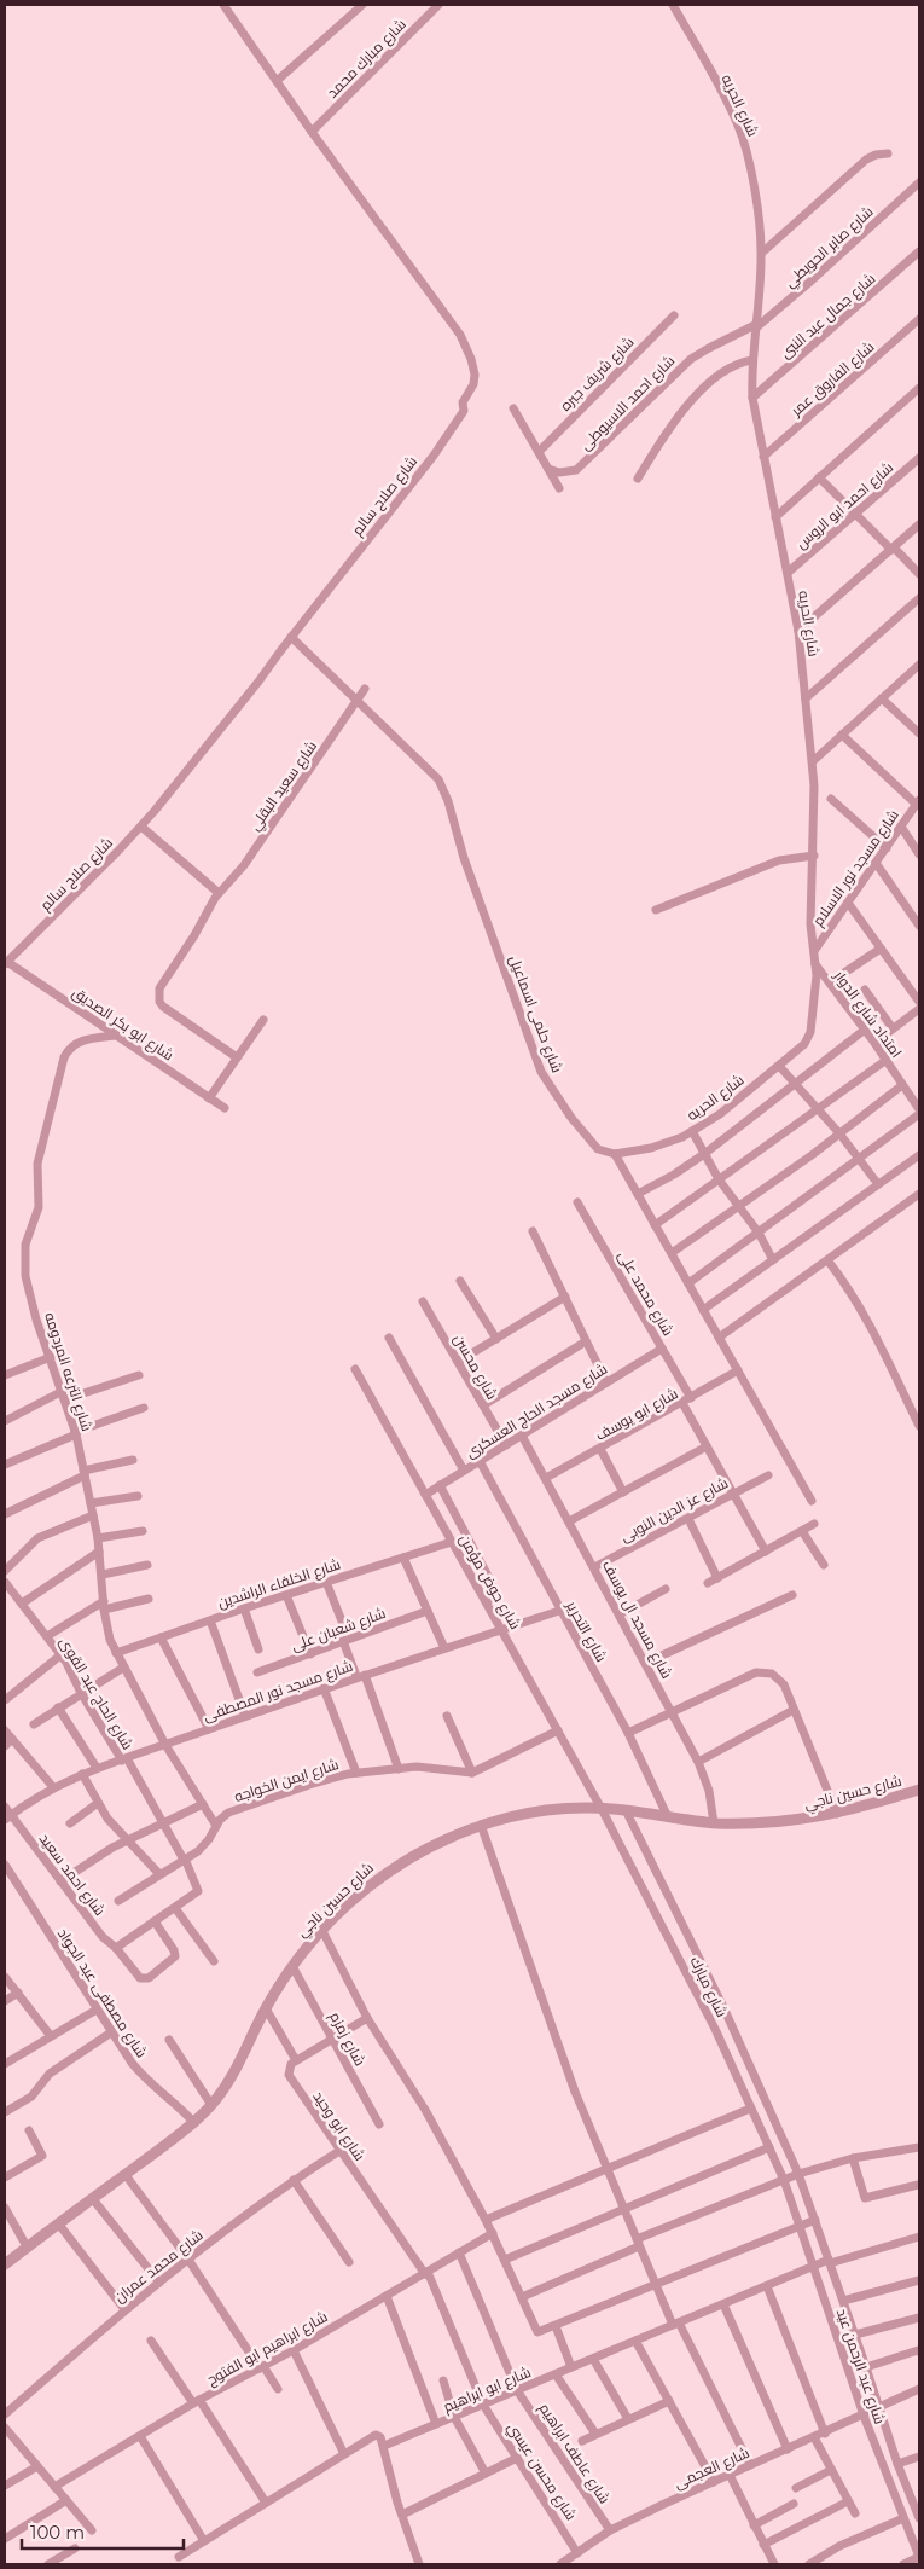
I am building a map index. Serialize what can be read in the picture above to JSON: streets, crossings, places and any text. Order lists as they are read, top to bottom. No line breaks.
{"streets":{"street":["شارع مبارك محمد","شارع الحريه","شارع صابر الحويطي","شارع جمال عبد النبى","شارع شريف جبره","شارع الفاروق عمر","شارع احمد الاسيوطى","شارع صلاح سالم","شارع احمد ابو الروس","شارع سعيد البقلي","شارع مسجد نور الاسلام","شارع حلمى اسماعيل","امتداد شارع الدوار","شارع ابو بكر الصديق","شارع محمد على","شارع محسن","شارع الترعه المردومه","شارع مسجد الحاج العسكرى","شارع ابو يوسف","شارع عز الدين النوبى","شارع حوض مؤمن","شارع الخلفاء الراشدين","شارع مسجد ال يوسف","شارع شعبان على","شارع التحرير","شارع مسجد نور المصطفى","شارع الحاج عبد القوى","شارع ايمن الخواجه","شارع حسين ناجي","شارع احمد سعيد","شارع مبارك","شارع مصطفى عبد الجواد","شارع زمزم","شارع ابو وحيد","شارع محمد عمران","شارع ابراهيم ابو الفتوح","شارع عبد الرحمن عيد","شارع ابو ابراهيم","شارع عاطف ابراهيم","شارع العجمى","شارع محسن عيسي"]},"crossings":[["شارع مبارك محمد","شارع صلاح سالم"],["شارع الحريه","شارع صابر الحويطي"],["شارع الحريه","شارع جمال عبد النبى"],["شارع الحريه","شارع الفاروق عمر"],["شارع الحريه","شارع احمد الاسيوطى"],["شارع الحريه","شارع احمد ابو الروس"],["شارع الحريه","شارع مسجد نور الاسلام"],["شارع الحريه","شارع حلمى اسماعيل"],["شارع الحريه","امتداد شارع الدوار"],["شارع صابر الحويطي","شارع احمد الاسيوطى"],["شارع صلاح سالم","شارع حلمى اسماعيل"],["شارع صلاح سالم","شارع ابو بكر الصديق"],["شارع سعيد البقلي","شارع حلمى اسماعيل"],["شارع ابو بكر الصديق","شارع الترعه المردومه"],["شارع محمد على","شارع مسجد الحاج العسكرى"],["شارع محمد على","شارع ابو يوسف"],["شارع محمد على","شارع عز الدين النوبى"],["شارع محسن","شارع مسجد الحاج العسكرى"],["شارع الترعه المردومه","شارع الخلفاء الراشدين"],["شارع الترعه المردومه","شارع مسجد نور المصطفى"],["شارع الترعه المردومه","شارع ايمن الخواجه"],["شارع مسجد الحاج العسكرى","شارع حوض مؤمن"],["شارع مسجد الحاج العسكرى","شارع مسجد ال يوسف"],["شارع مسجد الحاج العسكرى","شارع التحرير"],["شارع ابو يوسف","شارع مسجد ال يوسف"],["شارع عز الدين النوبى","شارع مسجد ال يوسف"],["شارع حوض مؤمن","شارع الخلفاء الراشدين"],["شارع حوض مؤمن","شارع مسجد نور المصطفى"],["شارع حوض مؤمن","شارع حسين ناجي"],["شارع حوض مؤمن","شارع مبارك"],["شارع مسجد ال يوسف","شارع حسين ناجي"],["شارع التحرير","شارع مسجد نور المصطفى"],["شارع التحرير","شارع حسين ناجي"],["شارع مسجد نور المصطفى","شارع الحاج عبد القوى"],["شارع مسجد نور المصطفى","شارع احمد سعيد"],["شارع الحاج عبد القوى","شارع ايمن الخواجه"],["شارع حسين ناجي","شارع مبارك"],["شارع حسين ناجي","شارع مصطفى عبد الجواد"],["شارع حسين ناجي","شارع زمزم"],["شارع مبارك","شارع عبد الرحمن عيد"],["شارع ابو وحيد","شارع محمد عمران"],["شارع ابو وحيد","شارع ابراهيم ابو الفتوح"],["شارع ابو وحيد","شارع ابو ابراهيم"],["شارع ابو وحيد","شارع محسن عيسي"],["شارع ابراهيم ابو الفتوح","شارع عاطف ابراهيم"],["شارع عبد الرحمن عيد","شارع ابو ابراهيم"],["شارع عبد الرحمن عيد","شارع العجمى"],["شارع ابو ابراهيم","شارع عاطف ابراهيم"],["شارع ابو ابراهيم","شارع محسن عيسي"],["شارع عاطف ابراهيم","شارع العجمى"],["شارع العجمى","شارع محسن عيسي"]],"scale_bar":"100 m"}
